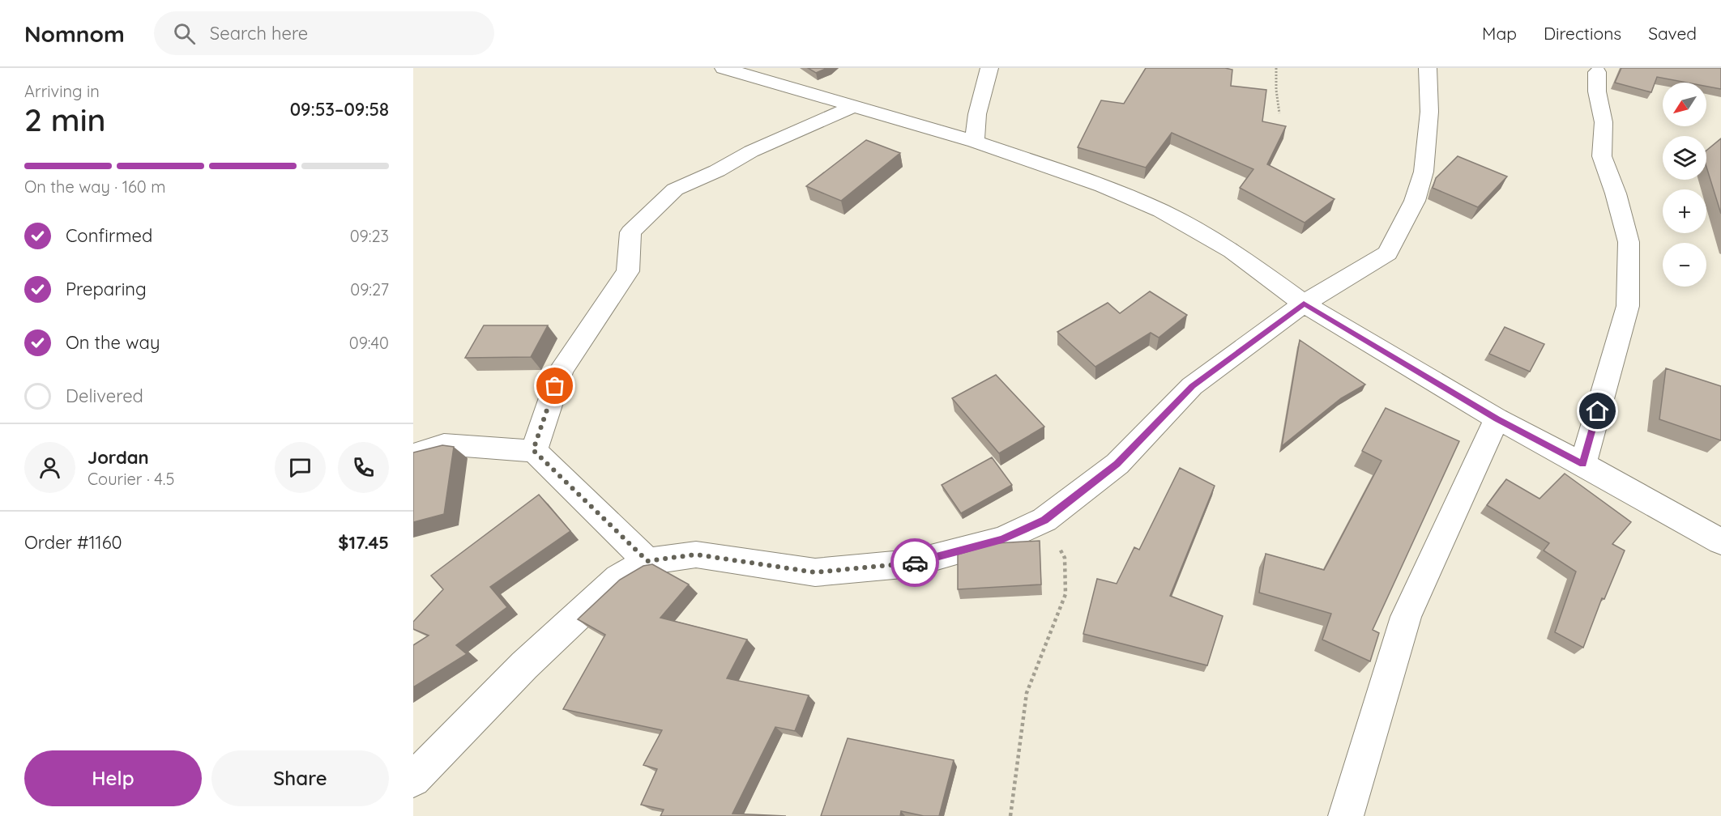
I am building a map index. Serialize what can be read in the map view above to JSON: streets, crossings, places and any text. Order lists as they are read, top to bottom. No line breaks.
{"north":"bottom left","page":{"header":"Nomnom","search":"Search here","nav":["Map","Directions","Saved"],"heading":["2 min","Arriving in","09:53–09:58"],"panel":["Jordan","Courier · 4.5","Order #1160","$17.45"],"map_buttons":["+","−"],"bar":"On the way · 160 m","list":[["Confirmed","09:23"],["Preparing","09:27"],["On the way","09:40"],"Delivered"],"buttons":["Help","Share"]}}
